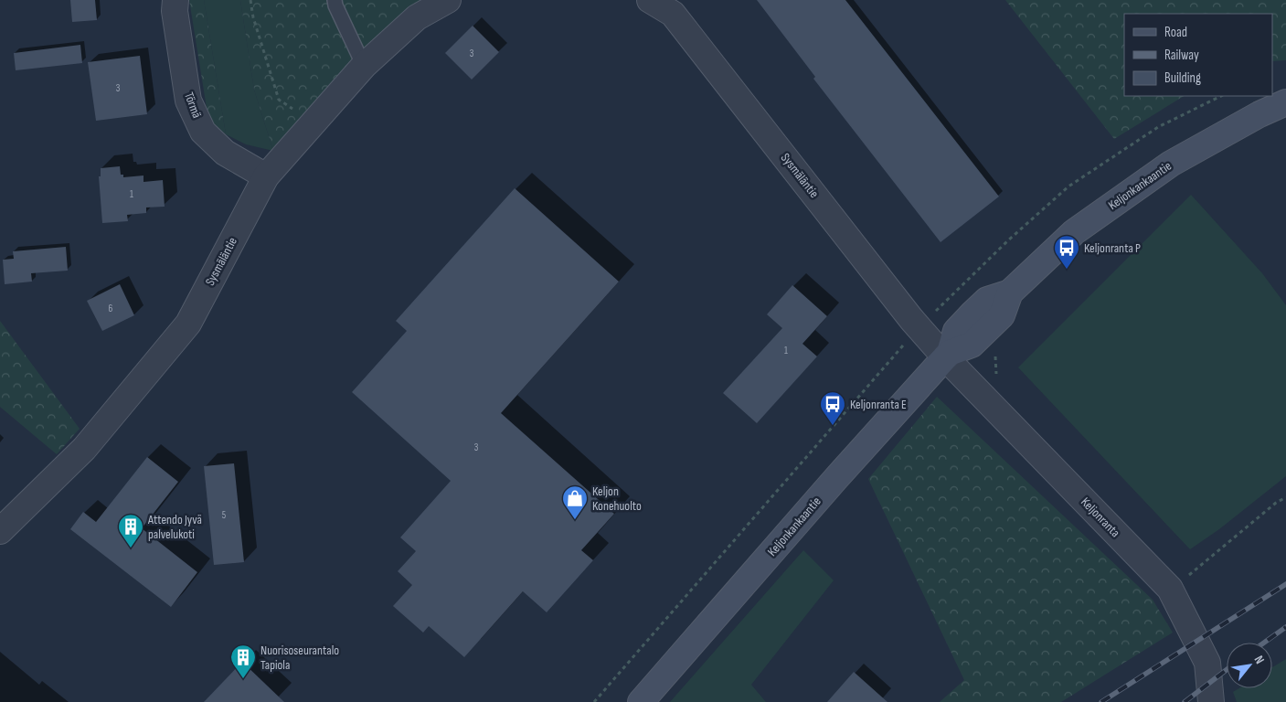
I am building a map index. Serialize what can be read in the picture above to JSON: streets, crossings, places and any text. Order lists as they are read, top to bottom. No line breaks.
{"streets":{"main road":["Keljonkankaantie"],"street":["Törmä","Sysmäläntie","Keljonranta"]},"crossings":[["Törmä","Sysmäläntie"],["Sysmäläntie","Keljonkankaantie"],["Sysmäläntie","Keljonranta"],["Keljonkankaantie","Keljonranta"]],"places":{"bus stop":["Keljonranta P","Keljonranta E"],"shop":["Keljon Konehuolto"],"building":["Attendo Jyvä palvelukoti","Nuorisoseurantalo Tapiola"]},"house_numbers":["3","3","1","6","1","3","5"],"legend":["Road","Railway","Building"],"north":"top right"}
